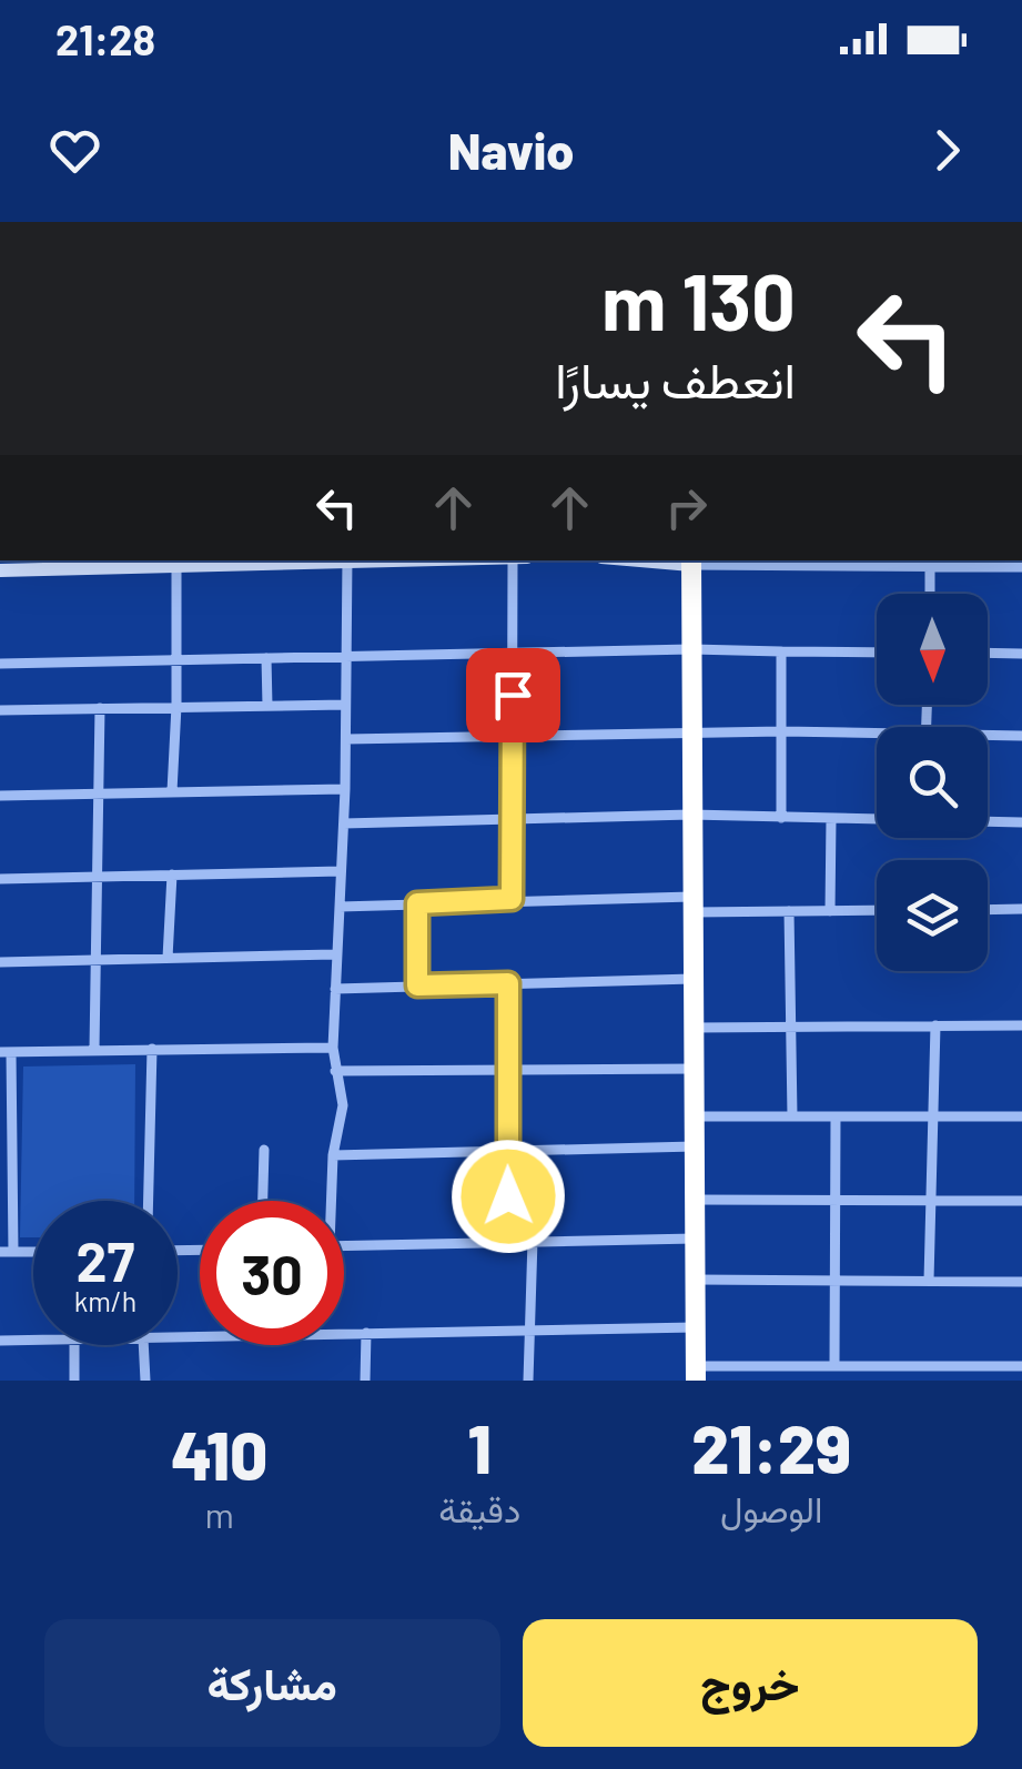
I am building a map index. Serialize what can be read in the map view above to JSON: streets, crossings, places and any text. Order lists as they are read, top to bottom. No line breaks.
{"north":"bottom","page":{"status":"21:28","header":"Navio","turn":["130 m","انعطف يسارًا"],"speed":"27 km/h","limit":"30","eta":["21:29","الوصول","1","دقيقة","410","m"],"buttons":["خروج","مشاركة"]}}
